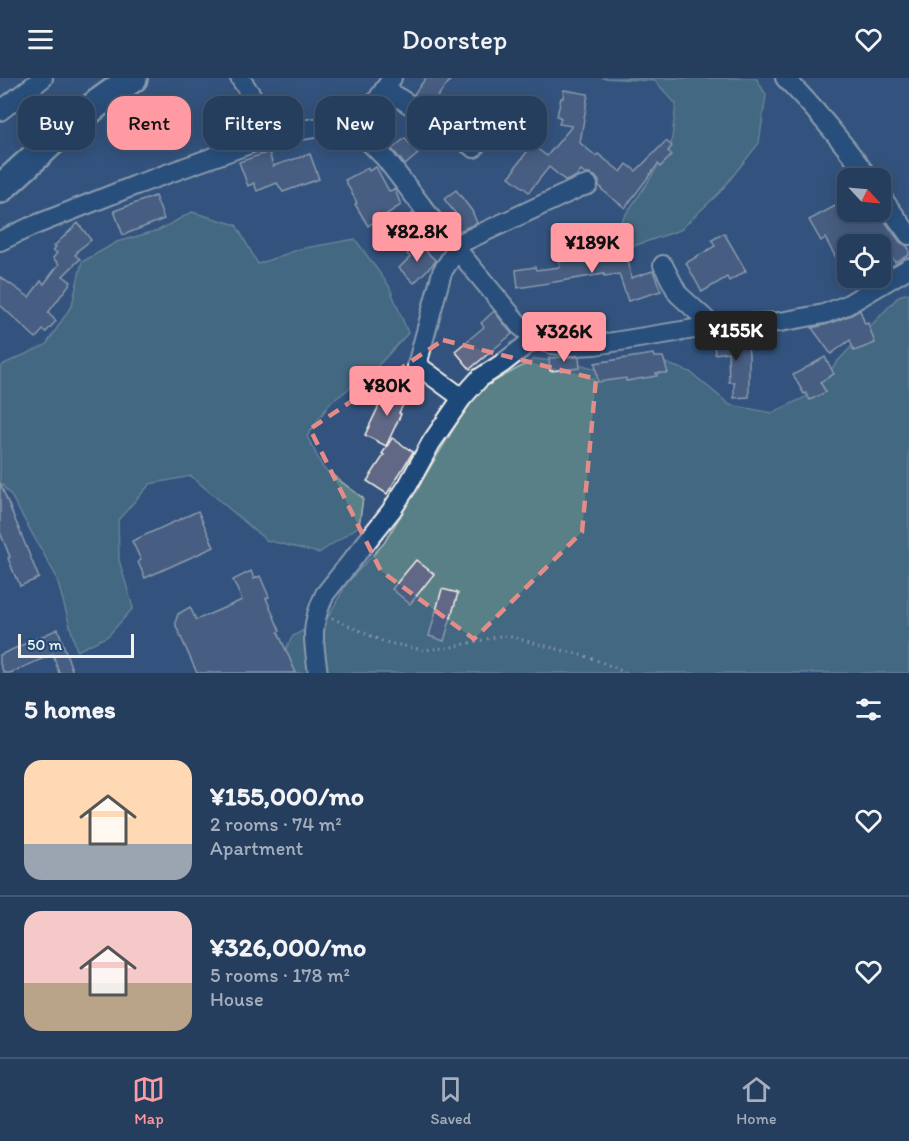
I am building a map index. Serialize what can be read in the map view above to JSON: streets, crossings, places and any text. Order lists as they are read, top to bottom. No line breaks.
{"scale_bar":"50 m","north":"bottom right","page":{"header":"Doorstep","chip":["Buy","Rent","Filters","New","Apartment"],"price":["¥82.8K","¥189K","¥155K","¥326K","¥80K"],"scale":"50 m","heading":"5 homes","list":[{"name":"¥155,000/mo","note":"2 rooms · 74 m² · Apartment"},{"name":"¥326,000/mo","note":"5 rooms · 178 m² · House"}],"tabs":["Map","Saved","Home"]}}
